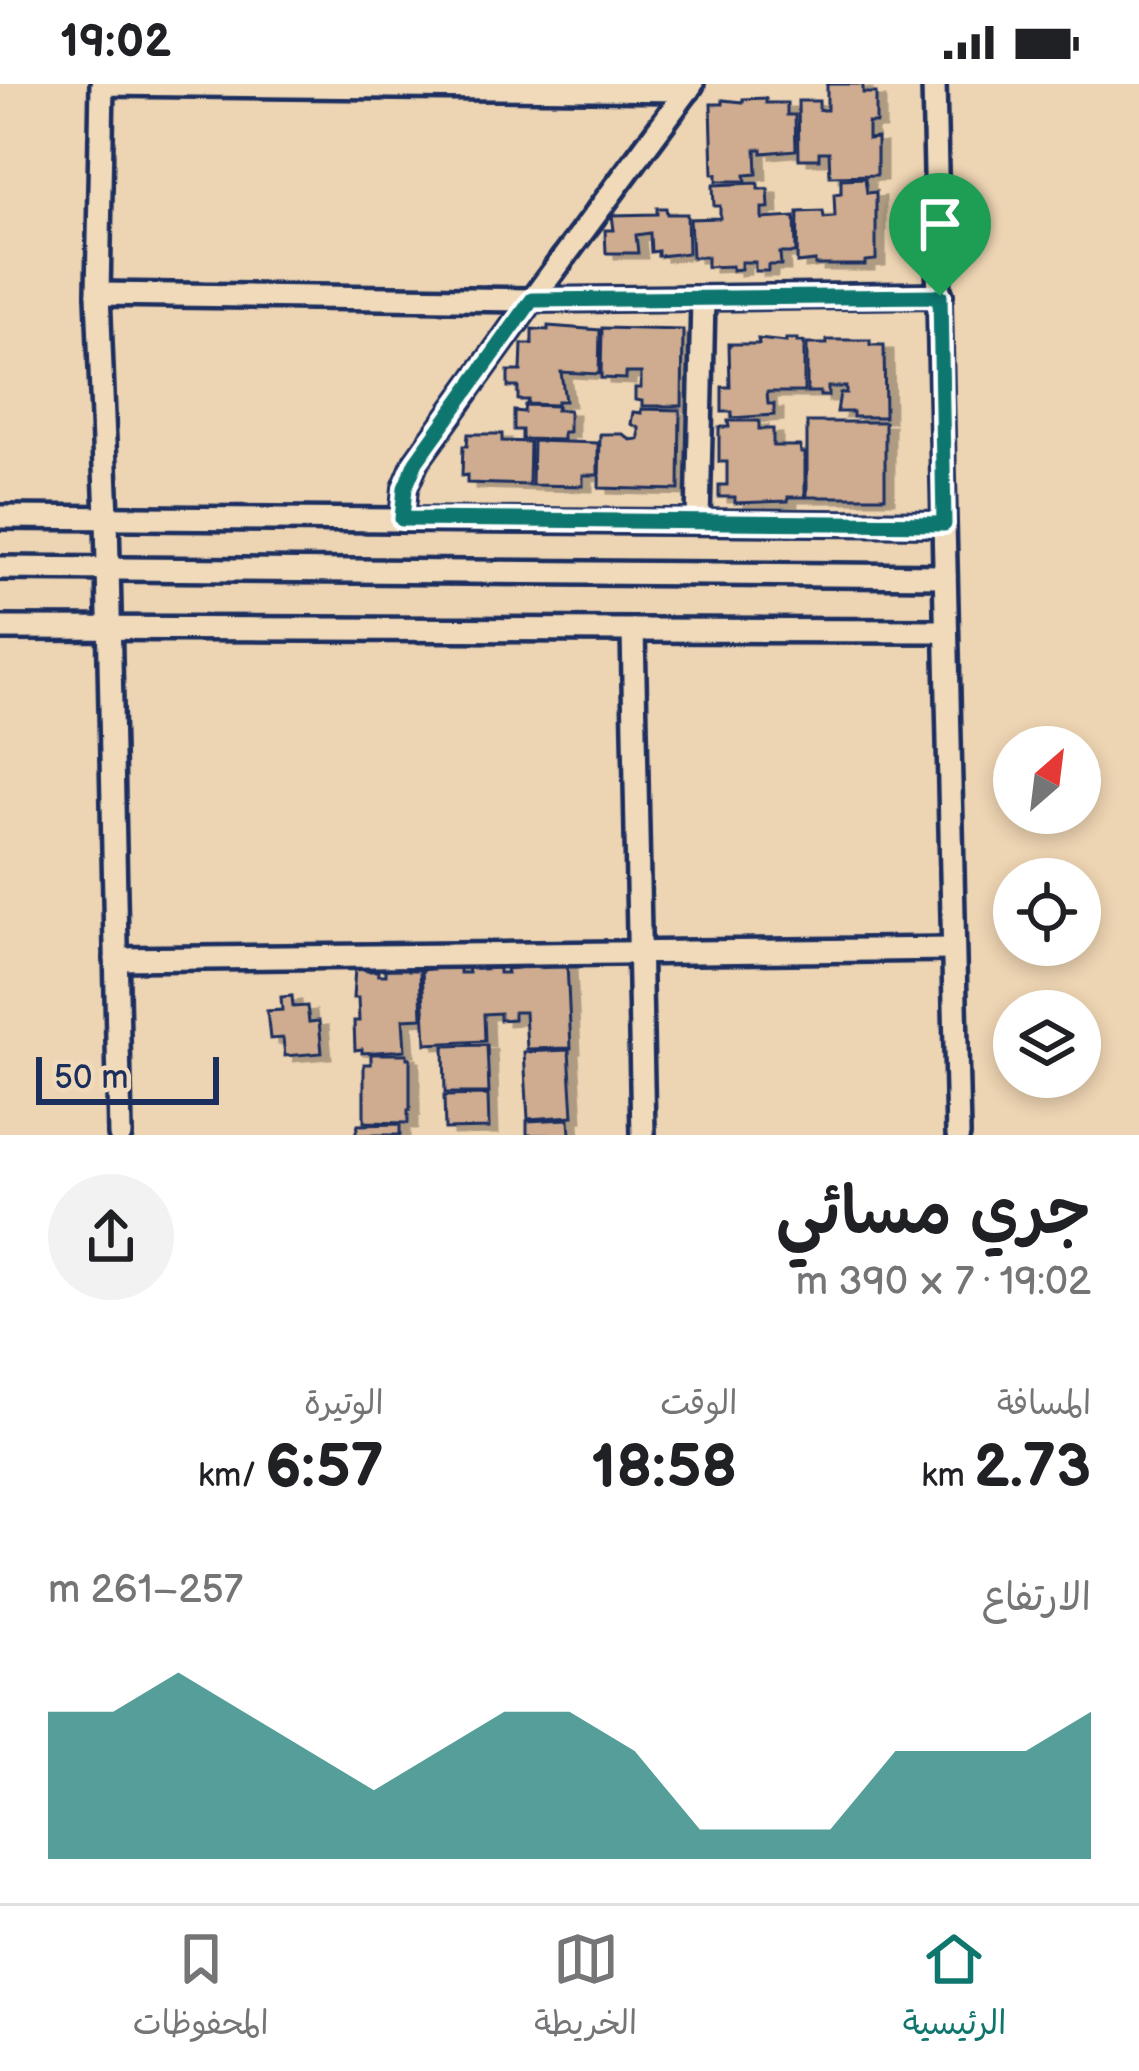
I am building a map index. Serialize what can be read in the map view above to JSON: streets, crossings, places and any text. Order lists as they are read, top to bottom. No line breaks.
{"scale_bar":"50 m","north":"top right","page":{"status":"19:02","scale":"50 m","heading":["جري مسائي","19:02 · 7 × 390 m"],"stats":[["المسافة","2.73 km"],["الوقت","18:58"],["الوتيرة","6:57 /km"]],"chart":["الارتفاع","257–261 m"],"tabs":["الرئيسية","الخريطة","المحفوظات"]}}
